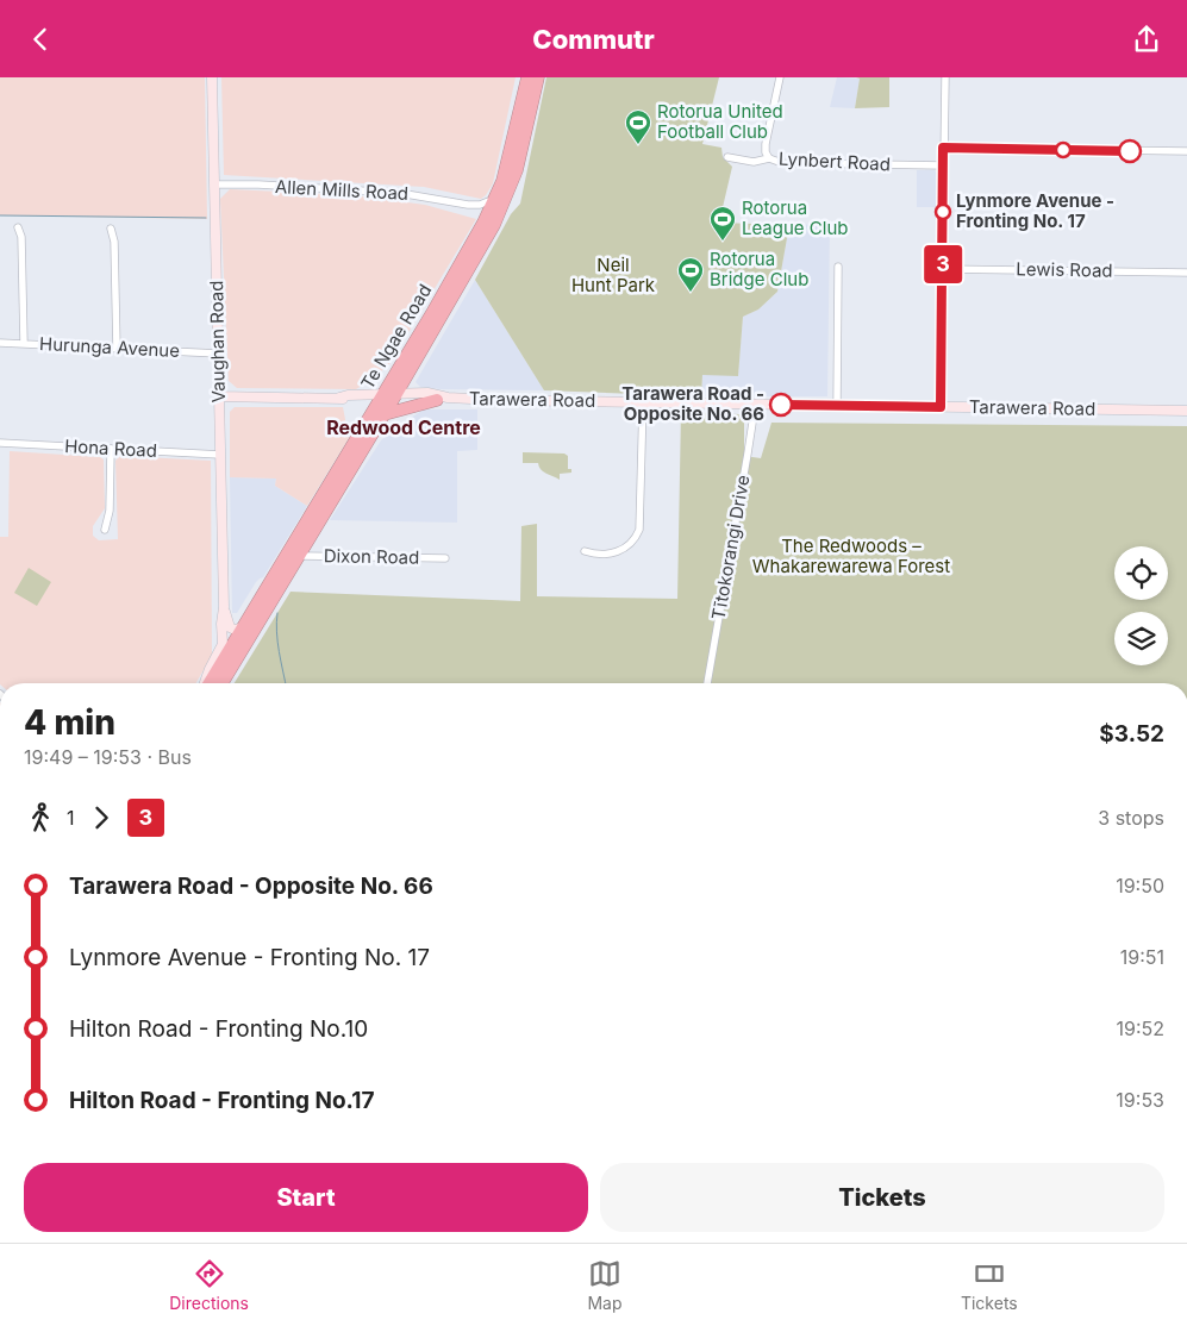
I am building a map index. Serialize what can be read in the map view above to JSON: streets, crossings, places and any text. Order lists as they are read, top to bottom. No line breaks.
{"streets":{"highway":["Te Ngae Road"],"street":["Lynbert Road","Allen Mills Road","Lewis Road","Vaughan Road","Hurunga Avenue","Tarawera Road","Hona Road","Tītokorangi Drive","Dixon Road"]},"crossings":[["Allen Mills Road","Te Ngae Road"],["Allen Mills Road","Vaughan Road"],["Te Ngae Road","Vaughan Road"],["Te Ngae Road","Tarawera Road"],["Te Ngae Road","Dixon Road"],["Vaughan Road","Hurunga Avenue"],["Vaughan Road","Tarawera Road"],["Vaughan Road","Hona Road"],["Tarawera Road","Tītokorangi Drive"]],"districts":["Redwood Centre"],"parks":["Neil Hunt Park","The Redwoods – Whakarewarewa Forest"],"places":{"sports":["Rotorua United Football Club","Rotorua League Club","Rotorua Bridge Club"],"other":["Lynmore Avenue - Fronting No. 17","Tarawera Road - Opposite No. 66"]},"lines":["bus line 3"],"page":{"header":"Commutr","on_map":"3","heading":["4 min","19:49 – 19:53 · Bus","$3.52"],"legs":["1","3","3 stops"],"list":[{"name":"Tarawera Road - Opposite No. 66","value":"19:50"},{"name":"Lynmore Avenue - Fronting No. 17","value":"19:51"},{"name":"Hilton Road - Fronting No.10","value":"19:52"},{"name":"Hilton Road - Fronting No.17","value":"19:53"}],"buttons":["Start","Tickets"],"tabs":["Directions","Map","Tickets"]}}
